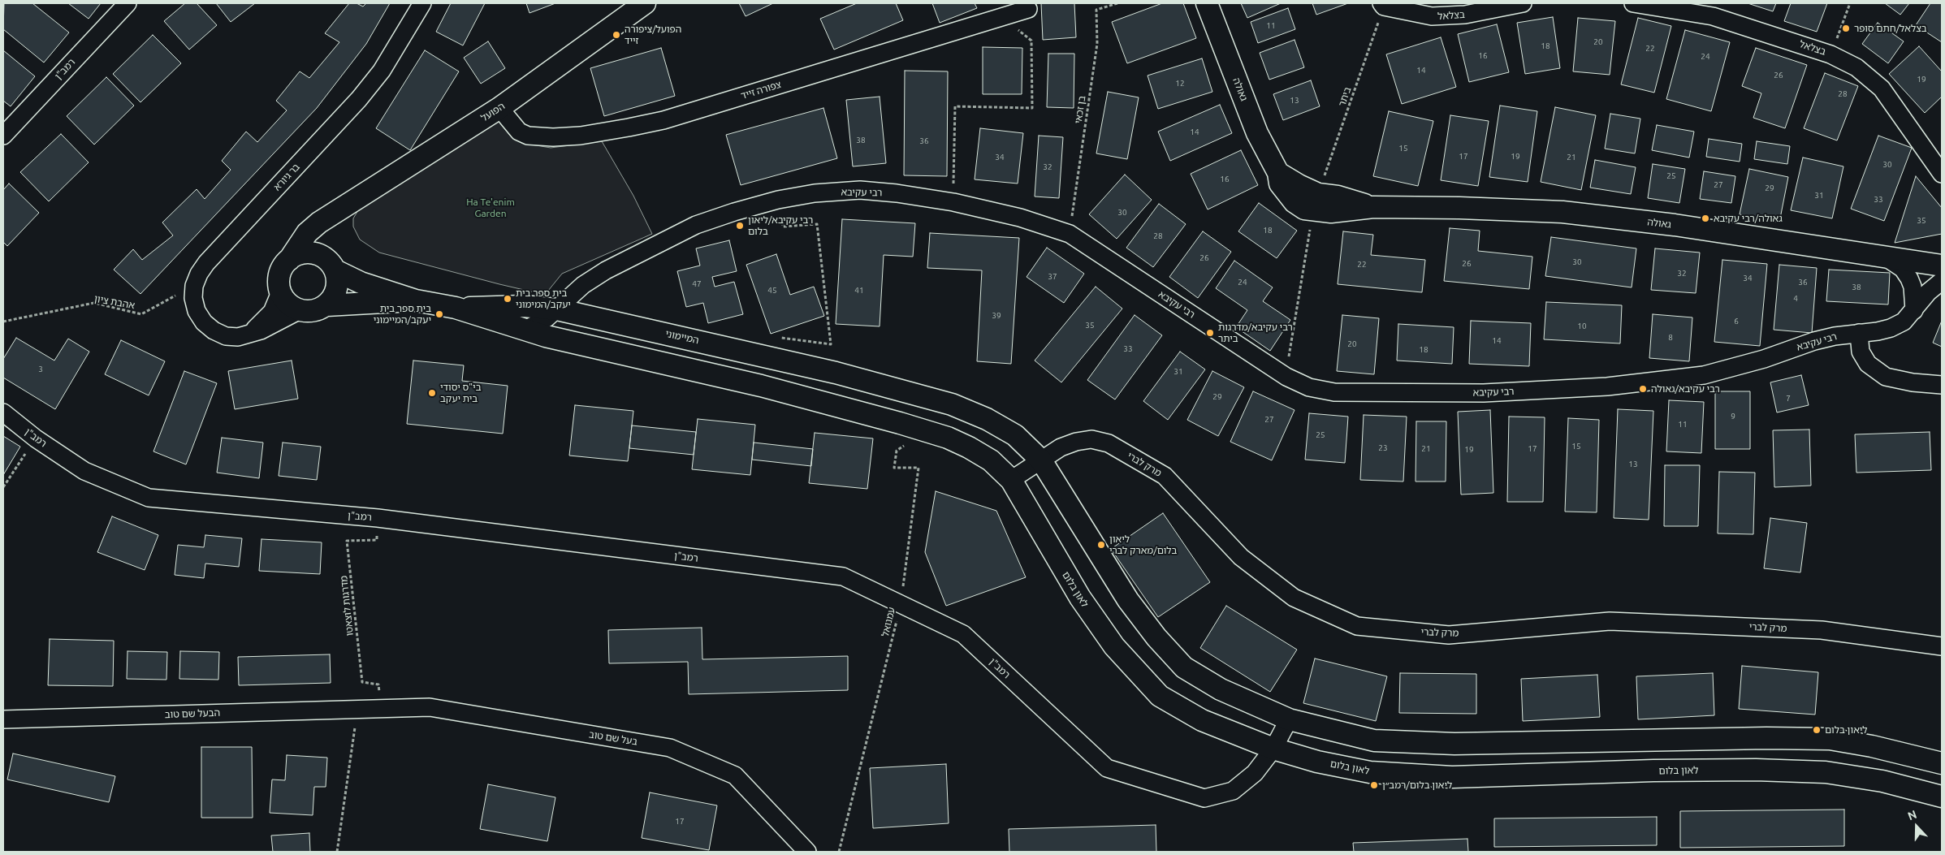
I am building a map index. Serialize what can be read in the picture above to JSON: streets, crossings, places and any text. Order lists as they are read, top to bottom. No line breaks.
{"streets":{"street":["בצלאל","רמב\"ן","גאולה","צפורה זייד","הפועל","בר גיורא","רבי עקיבא","המיימוני","מרק לברי","לאון בלום","הבעל שם טוב","בעל שם טוב"],"path":["ביתר","בן זכאי","אהבת ציון","מדרגות לוצאטו","עמנואל"]},"crossings":[["בצלאל","ביתר"],["רמב\"ן","לאון בלום"],["רמב\"ן","מדרגות לוצאטו"],["רמב\"ן","עמנואל"],["גאולה","ביתר"],["צפורה זייד","הפועל"],["ביתר","רבי עקיבא"],["בן זכאי","רבי עקיבא"],["הפועל","בר גיורא"],["הפועל","המיימוני"],["בר גיורא","אהבת ציון"],["בר גיורא","המיימוני"],["רבי עקיבא","המיימוני"],["המיימוני","מרק לברי"],["המיימוני","לאון בלום"],["מרק לברי","לאון בלום"],["לאון בלום","עמנואל"],["מדרגות לוצאטו","הבעל שם טוב"],["מדרגות לוצאטו","בעל שם טוב"],["הבעל שם טוב","בעל שם טוב"]],"parks":["Ha Te'enim Garden"],"places":["בצלאל/חתם סופר","הפועל/ציפורה זייד","גאולה/רבי עקיבא","רבי עקיבא/ליאון בלום","בית ספר בית יעקב/המימוני","בית ספר בית יעקב/המיימוני","רבי עקיבא/מדרגות ביתר","רבי עקיבא/גאולה","בי\"ס יסודי בית יעקב","ליאון בלום/מארק לברי","ליאון בלום","ליאון בלום/רמב״ן"],"house_numbers":["11","20","18","22","16","24","14","26","19","12","28","13","14","38","36","15","17","19","34","21","30","32","25","16","27","29","31","33","30","35","18","28","26","30","26","22","32","37","34","24","36","47","38","45","41","4","39","6","35","10","8","14","20","33","18","3","31","29","7","9","27","11","25","15","23","21","17","19","13","17"],"north":"top"}
